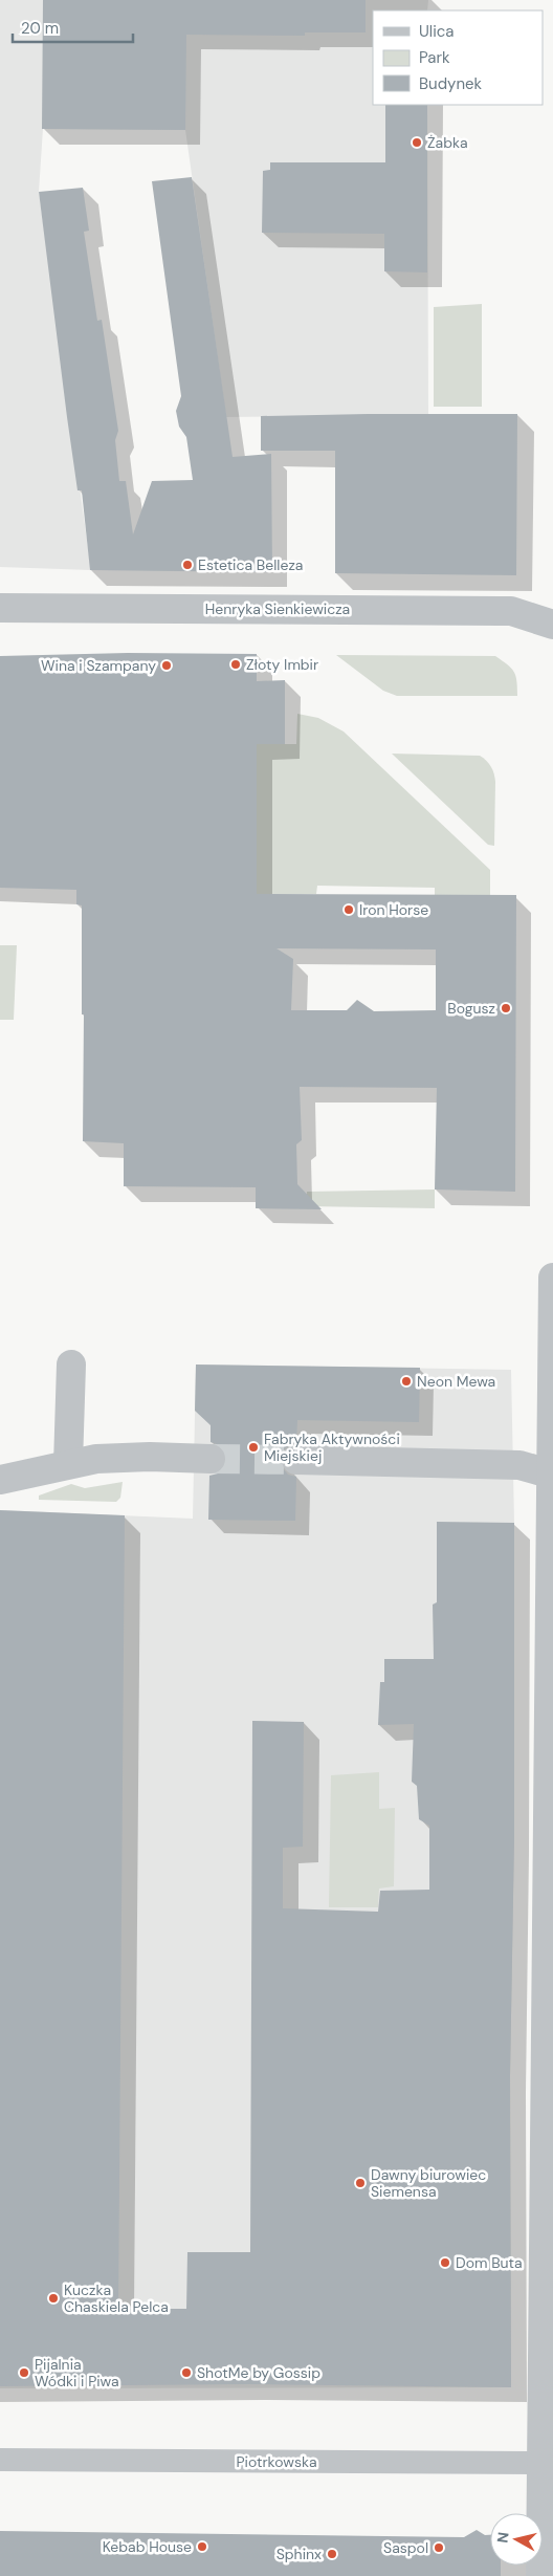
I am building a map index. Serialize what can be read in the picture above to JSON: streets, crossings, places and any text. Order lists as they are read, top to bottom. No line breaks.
{"streets":{"street":["Henryka Sienkiewicza","Piotrkowska"]},"places":["Żabka","Estetica Belleza","Złoty Imbir","Wina i Szampany","Iron Horse","Bogusz","Neon Mewa","Fabryka Aktywności Miejskiej","Dawny biurowiec Siemensa","Dom Buta","Kuczka Chaskiela Pelca","Pijalnia Wódki i Piwa","ShotMe by Gossip","Kebab House","Saspol","Sphinx"],"legend":["Ulica","Park","Budynek"],"scale_bar":"20 m","north":"left"}
